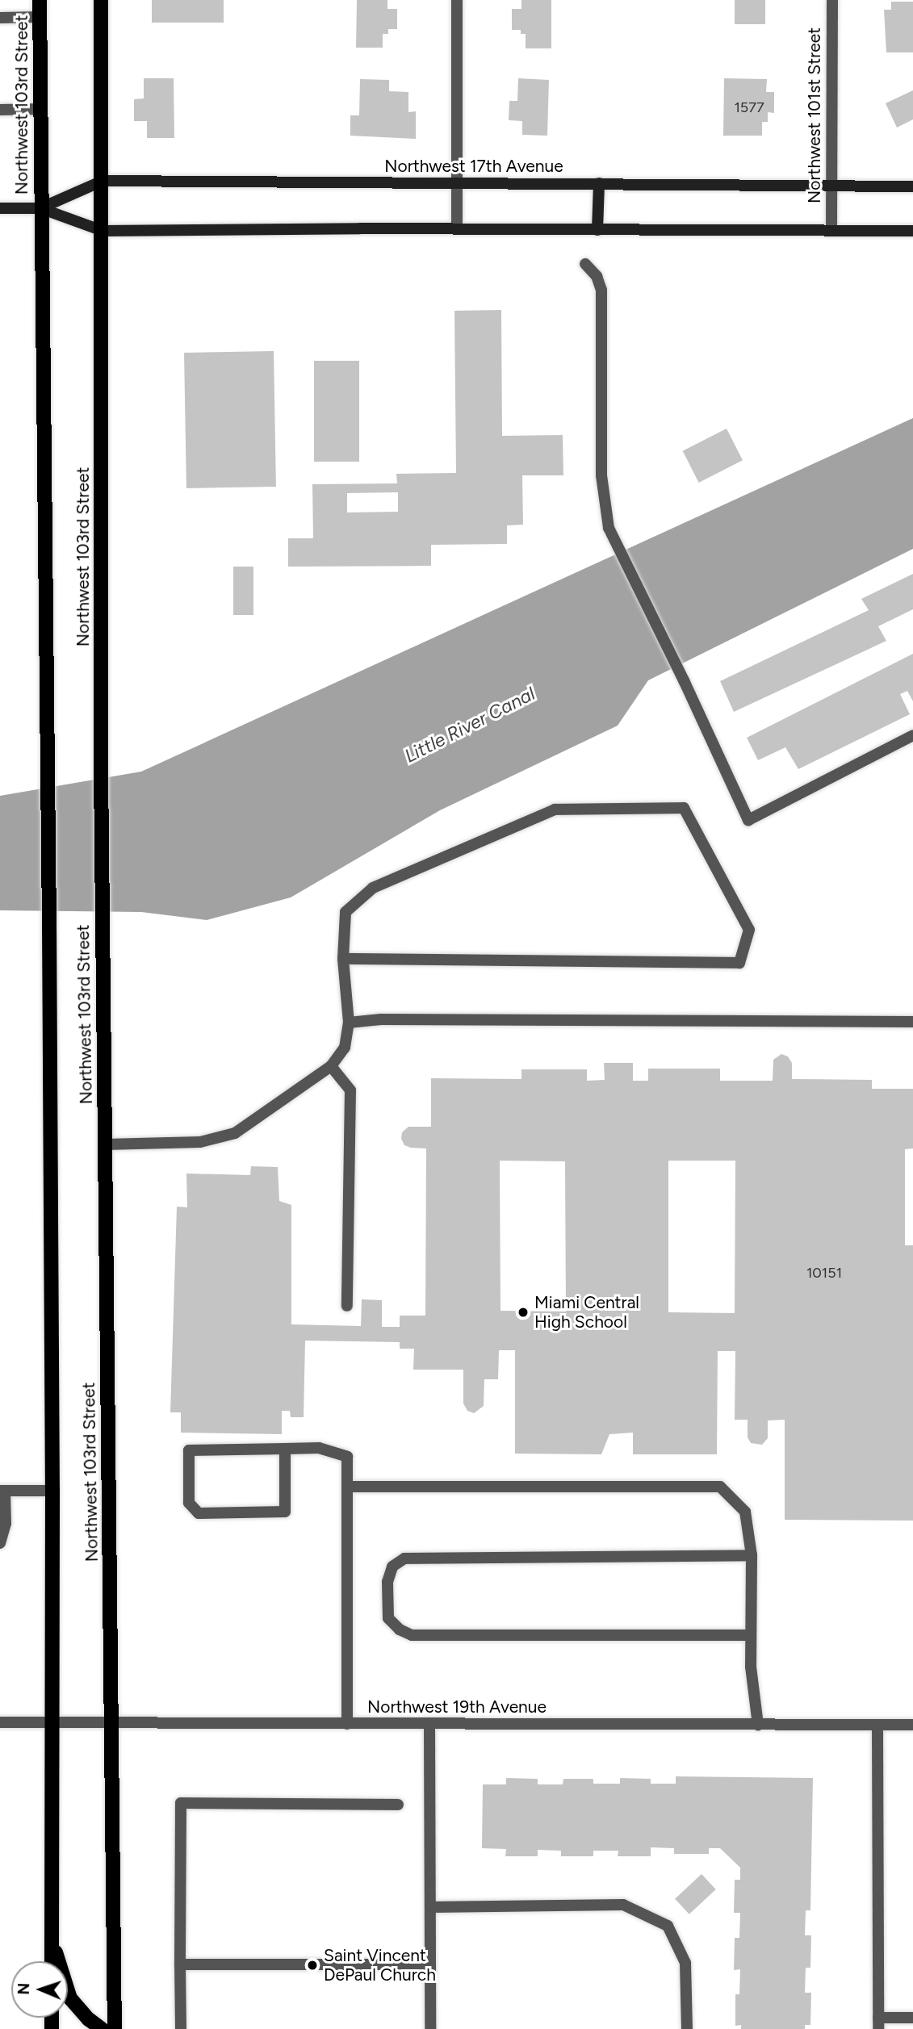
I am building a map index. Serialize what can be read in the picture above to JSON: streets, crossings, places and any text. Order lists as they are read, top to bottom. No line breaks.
{"streets":{"main road":["Northwest 103rd Street","Northwest 17th Avenue"],"street":["Northwest 101st Street","Northwest 19th Avenue"]},"crossings":[["Northwest 103rd Street","Northwest 17th Avenue"],["Northwest 103rd Street","Northwest 19th Avenue"],["Northwest 101st Street","Northwest 17th Avenue"]],"water":["Little River Canal"],"places":["Miami Central High School","Saint Vincent DePaul Church"],"house_numbers":["1577","10151"],"north":"left"}
